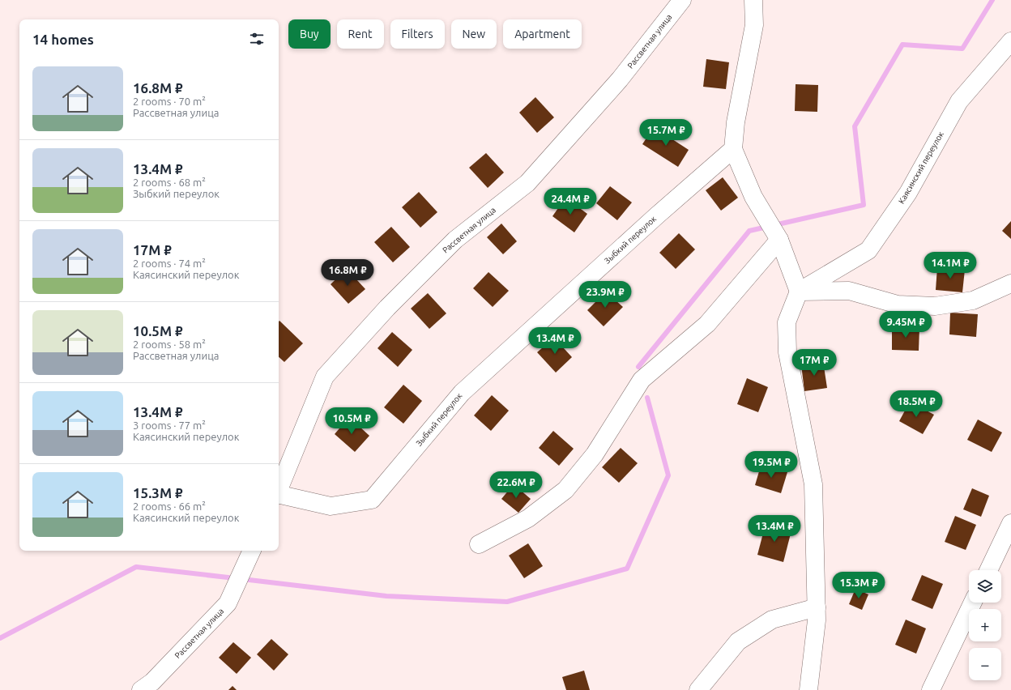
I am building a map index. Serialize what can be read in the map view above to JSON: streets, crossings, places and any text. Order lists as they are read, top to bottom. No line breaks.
{"streets":{"street":["Рассветная улица","Каясинский переулок","Зыбкий переулок"]},"page":{"chip":["Buy","Rent","Filters","New","Apartment"],"heading":"14 homes","list":[{"name":"16.8M ₽","note":"2 rooms · 70 m² · Рассветная улица"},{"name":"13.4M ₽","note":"2 rooms · 68 m² · Зыбкий переулок"},{"name":"17M ₽","note":"2 rooms · 74 m² · Каясинский переулок"},{"name":"10.5M ₽","note":"2 rooms · 58 m² · Рассветная улица"},{"name":"13.4M ₽","note":"3 rooms · 77 m² · Каясинский переулок"},{"name":"15.3M ₽","note":"2 rooms · 66 m² · Каясинский переулок"}],"price":["15.7M ₽","24.4M ₽","14.1M ₽","16.8M ₽","23.9M ₽","9.45M ₽","13.4M ₽","17M ₽","18.5M ₽","10.5M ₽","19.5M ₽","22.6M ₽","13.4M ₽","15.3M ₽"],"map_buttons":["+","−"]}}
